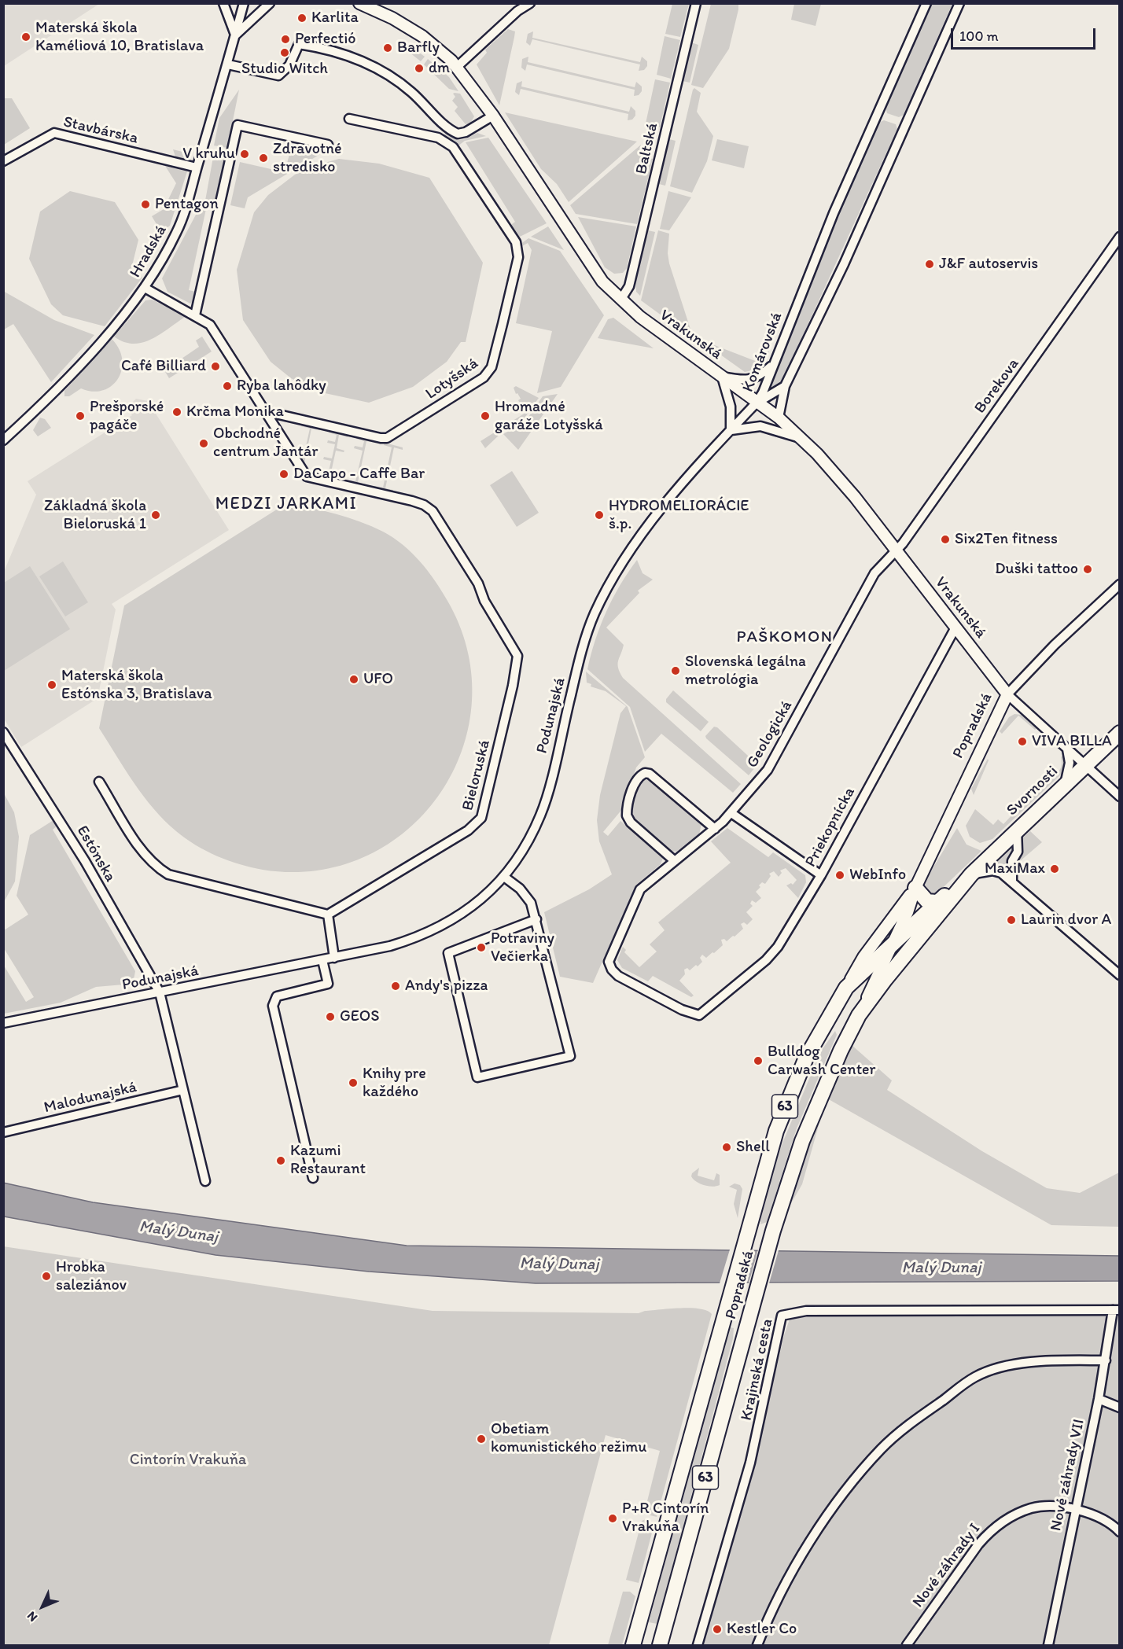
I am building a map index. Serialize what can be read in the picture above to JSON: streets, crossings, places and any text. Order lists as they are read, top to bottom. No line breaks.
{"streets":{"main road":["Popradská","Svornosti","63"],"street":["Stavbárska","Baltská","Hradská","Vrakunská","Komárovská","Lotyšská","Borekova","Podunajská","Geologická","Bieloruská","Priekopnícka","Estónska","Malodunajská","Krajinská cesta","Nové záhrady VII","Nové záhrady I"]},"crossings":[["Stavbárska","Hradská"],["Baltská","Vrakunská"],["Vrakunská","Komárovská"],["Vrakunská","Borekova"],["Vrakunská","Podunajská"],["Vrakunská","Popradská"],["Vrakunská","Geologická"],["Vrakunská","Priekopnícka"],["Komárovská","Podunajská"],["Lotyšská","Bieloruská"],["Borekova","Geologická"],["Podunajská","Estónska"],["Popradská","Svornosti"],["Geologická","Priekopnícka"],["Krajinská cesta","Nové záhrady VII"],["Nové záhrady VII","Nové záhrady I"]],"districts":["MEDZI JARKAMI","PAŠKOMON"],"water":["Malý Dunaj"],"parks":["Cintorín Vrakuňa"],"places":["Karlita","Materská škola Kaméliová 10, Bratislava","Perfectió","Barfly","Studio Witch","dm","V kruhu","Zdravotné stredisko","Pentagon","J&F autoservis","Café Billiard","Ryba lahôdky","Krčma Monika","Prešporské pagáče","Hromadné garáže Lotyšská","Obchodné centrum Jantár","DaCapo - Caffe Bar","Základná škola Bieloruská 1","HYDROMELIORÁCIE š.p.","Six2Ten fitness","Duški tattoo","Slovenská legálna metrológia","UFO","Materská škola Estónska 3, Bratislava","VIVA BILLA","MaxiMax","WebInfo","Laurin dvor A","Potraviny Večierka","Andy's pizza","GEOS","Bulldog Carwash Center","Knihy pre každého","Shell","Kazumi Restaurant","Hrobka saleziánov","Obetiam komunistického režimu","P+R Cintorín Vrakuňa","Kestler Co"],"scale_bar":"100 m","north":"bottom left"}
